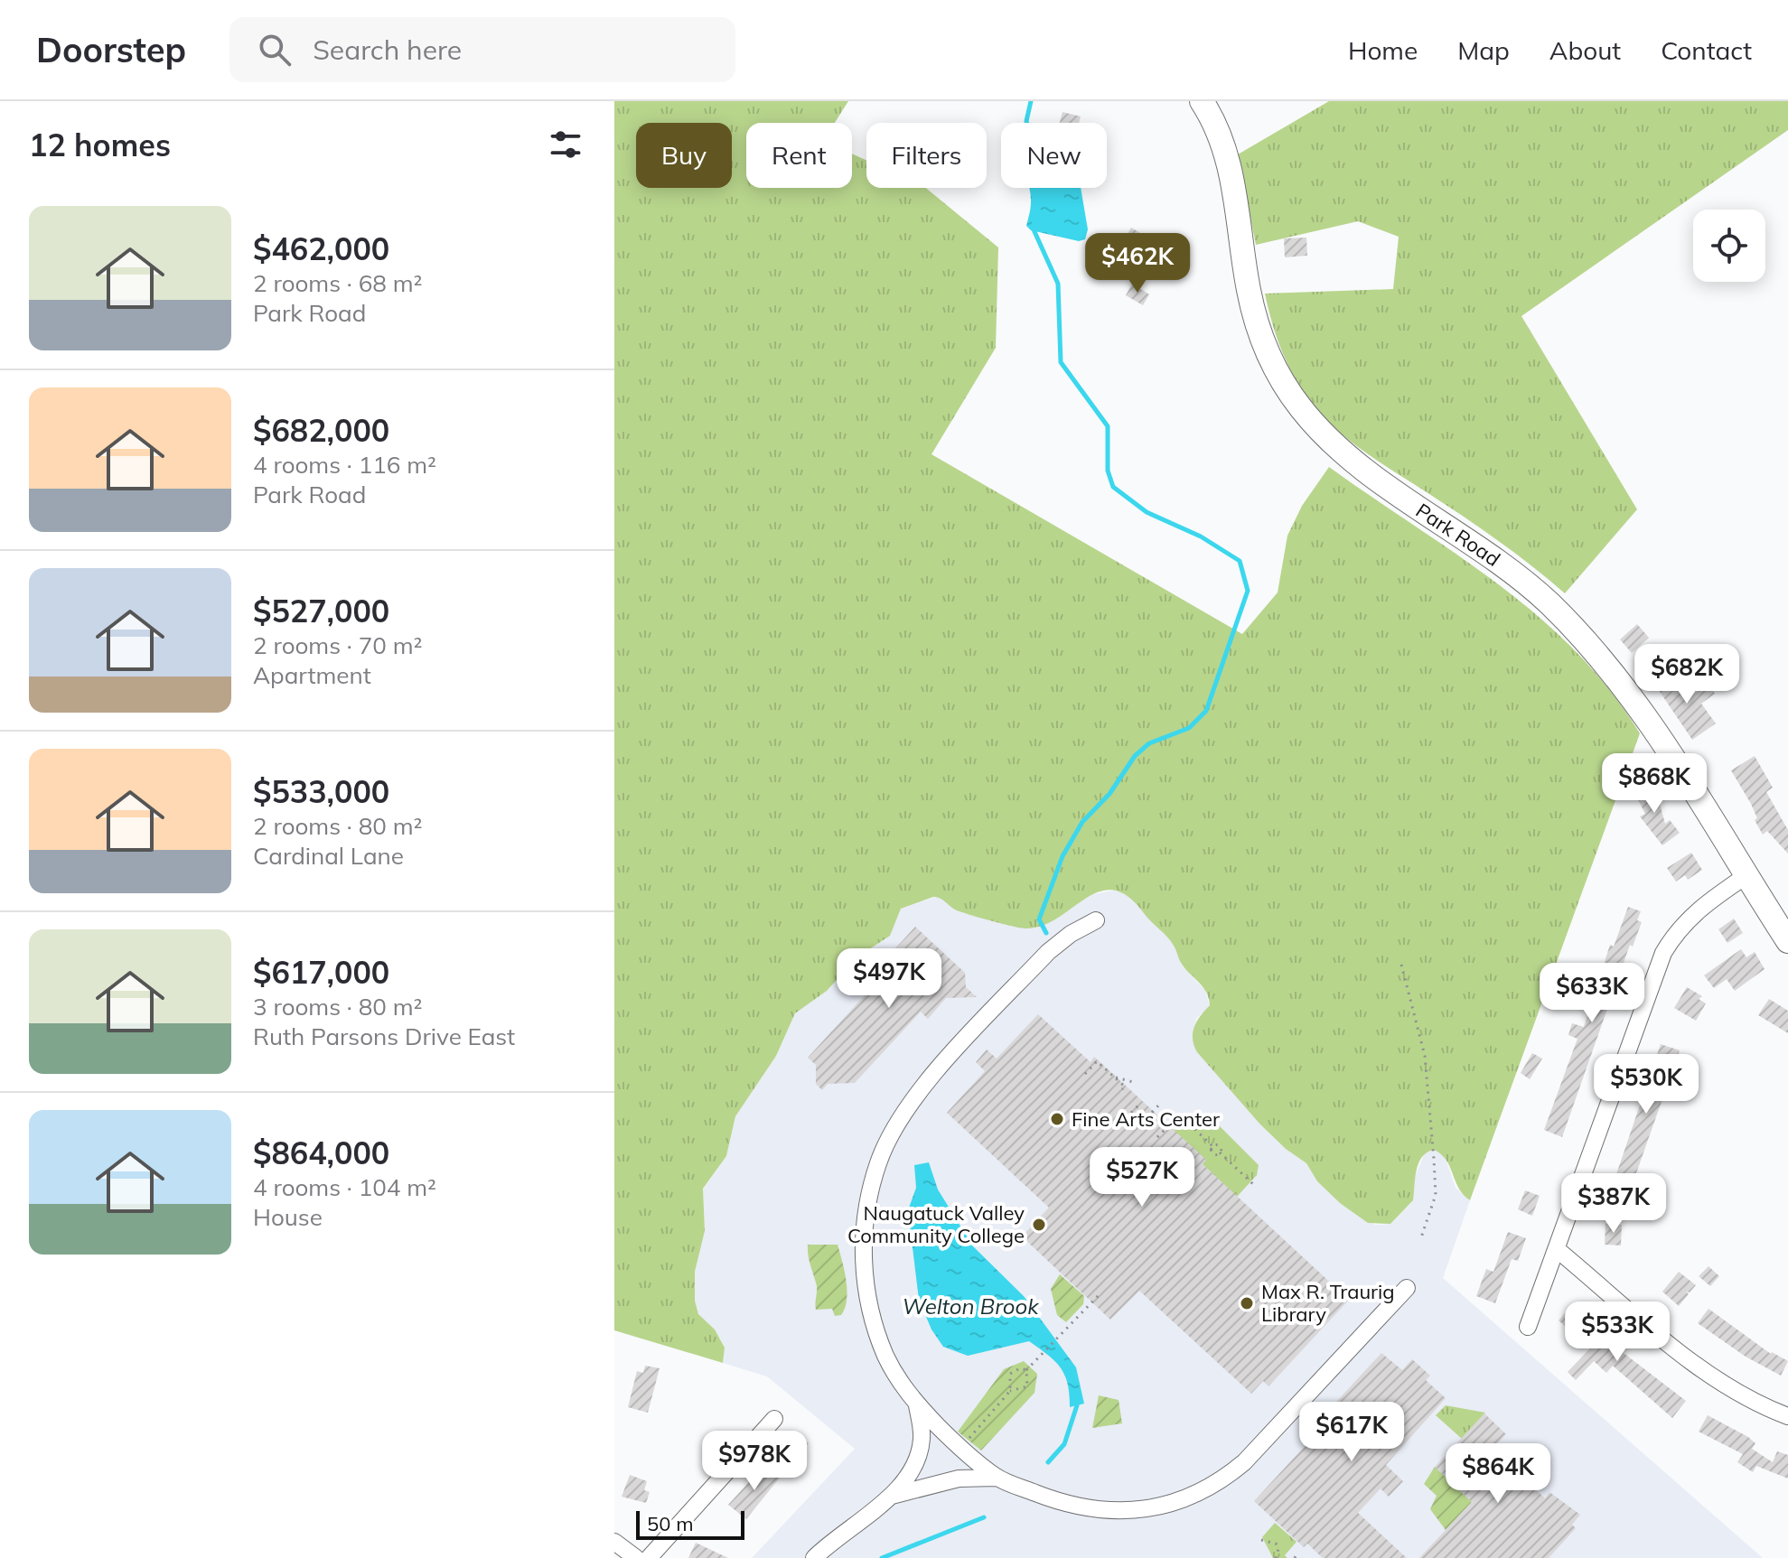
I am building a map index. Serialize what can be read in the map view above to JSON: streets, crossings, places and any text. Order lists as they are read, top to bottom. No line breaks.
{"streets":{"main road":["Park Road"]},"water":["Welton Brook"],"places":["Fine Arts Center","Naugatuck Valley Community College","Max R. Traurig Library"],"scale_bar":"50 m","page":{"header":"Doorstep","search":"Search here","nav":["Home","Map","About","Contact"],"heading":"12 homes","chip":["Buy","Rent","Filters","New"],"list":[{"name":"$462,000","note":"2 rooms · 68 m² · Park Road"},{"name":"$682,000","note":"4 rooms · 116 m² · Park Road"},{"name":"$527,000","note":"2 rooms · 70 m² · Apartment"},{"name":"$533,000","note":"2 rooms · 80 m² · Cardinal Lane"},{"name":"$617,000","note":"3 rooms · 80 m² · Ruth Parsons Drive East"},{"name":"$864,000","note":"4 rooms · 104 m² · House"}],"price":["$462K","$682K","$868K","$497K","$633K","$530K","$527K","$387K","$533K","$617K","$978K","$864K"],"scale":"50 m"}}
